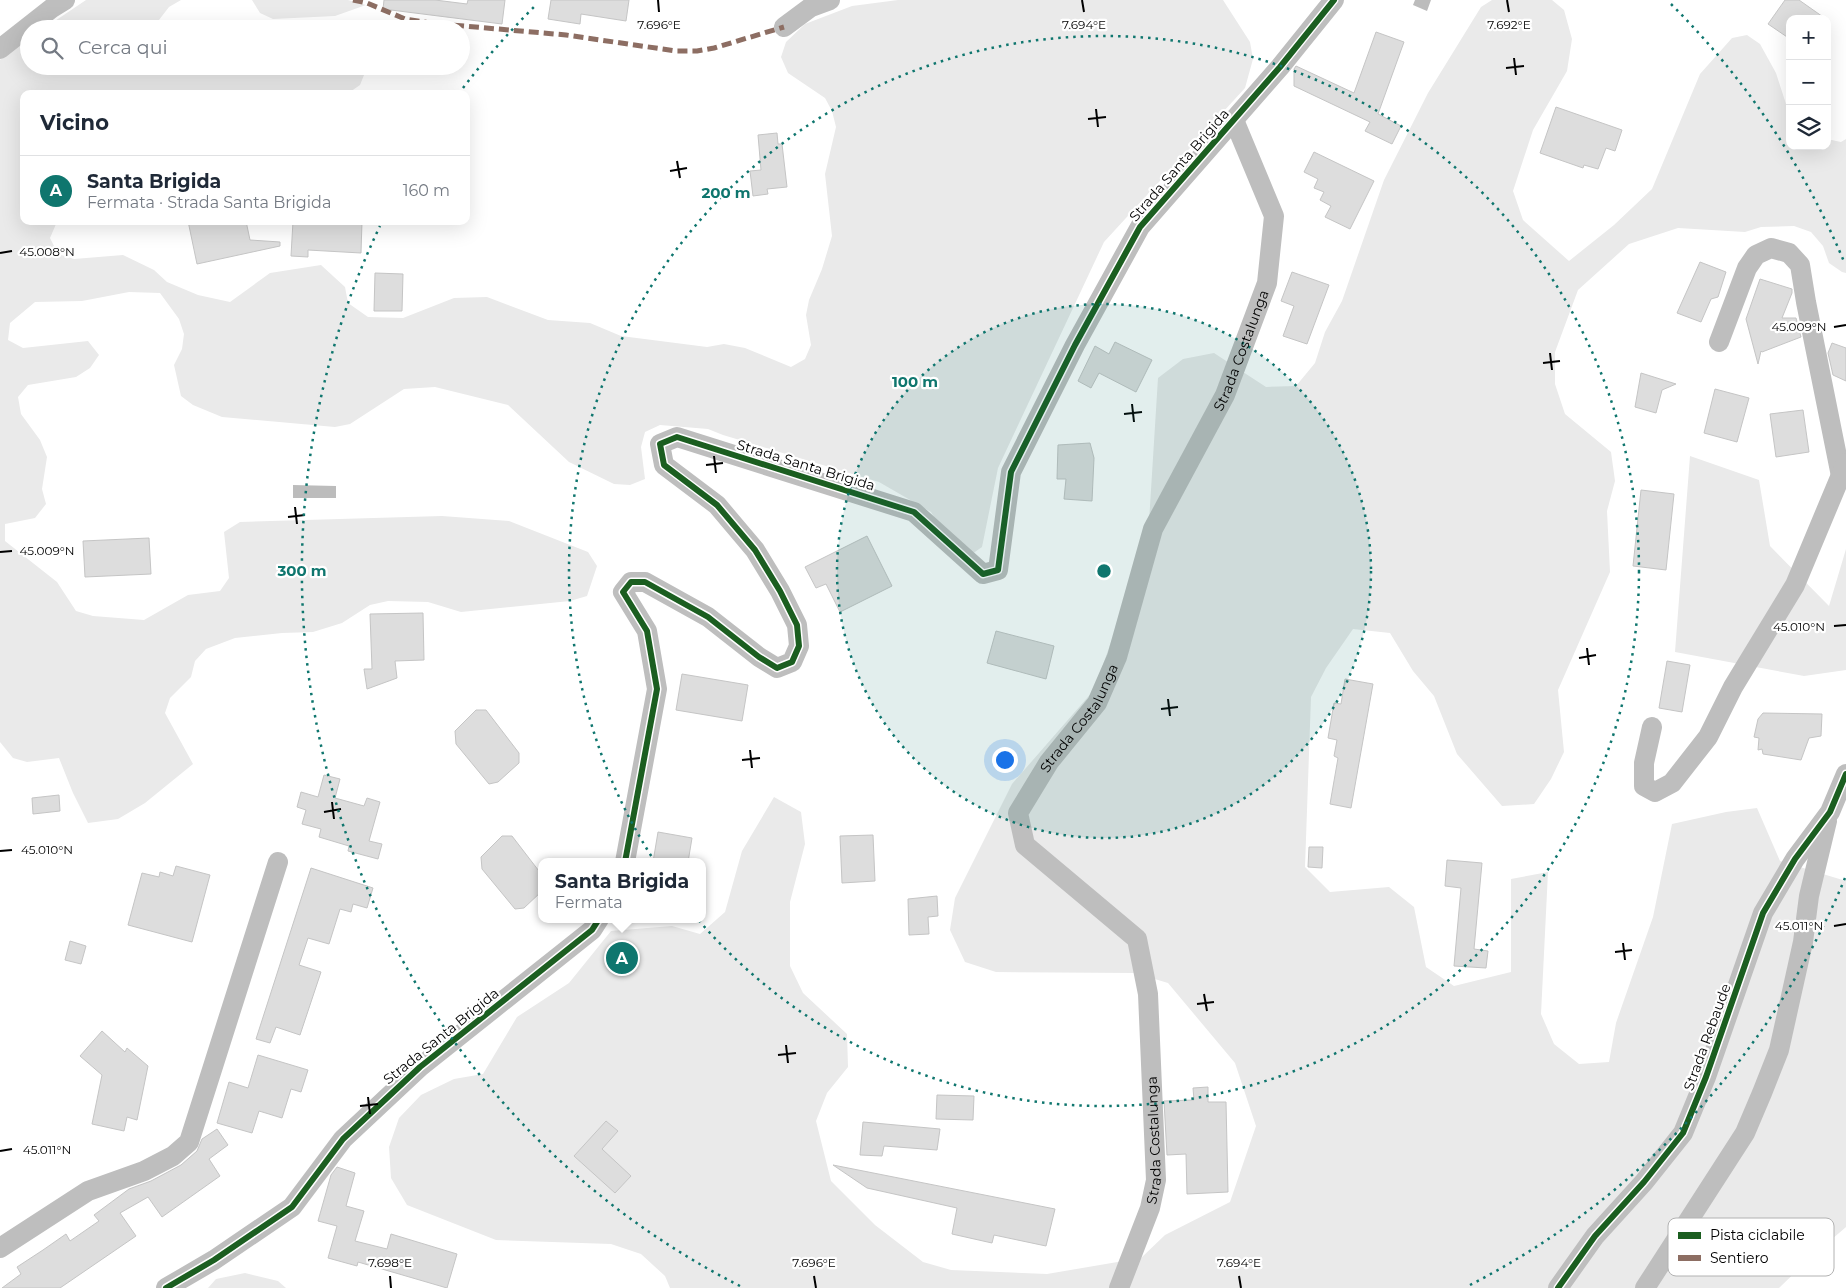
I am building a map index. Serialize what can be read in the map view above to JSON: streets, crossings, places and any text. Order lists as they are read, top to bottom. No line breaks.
{"streets":{"street":["Strada Santa Brigida","Strada Costalunga","Strada Rebaude"]},"crossings":[["Strada Santa Brigida","Strada Costalunga"]],"legend":["Pista ciclabile","Sentiero"],"page":{"map_buttons":["+","−"],"search":"Cerca qui","heading":"Vicino","list":[{"mark":"A","name":"Santa Brigida","note":"Fermata · Strada Santa Brigida","value":"160 m"}],"popup":["Santa Brigida","Fermata"],"pins":"A"},"coordinates":["7.696°E","7.694°E","7.692°E","45.008°N","45.009°N","45.010°N","45.011°N","7.698°E"],"rings":["200 m","100 m","300 m"]}
